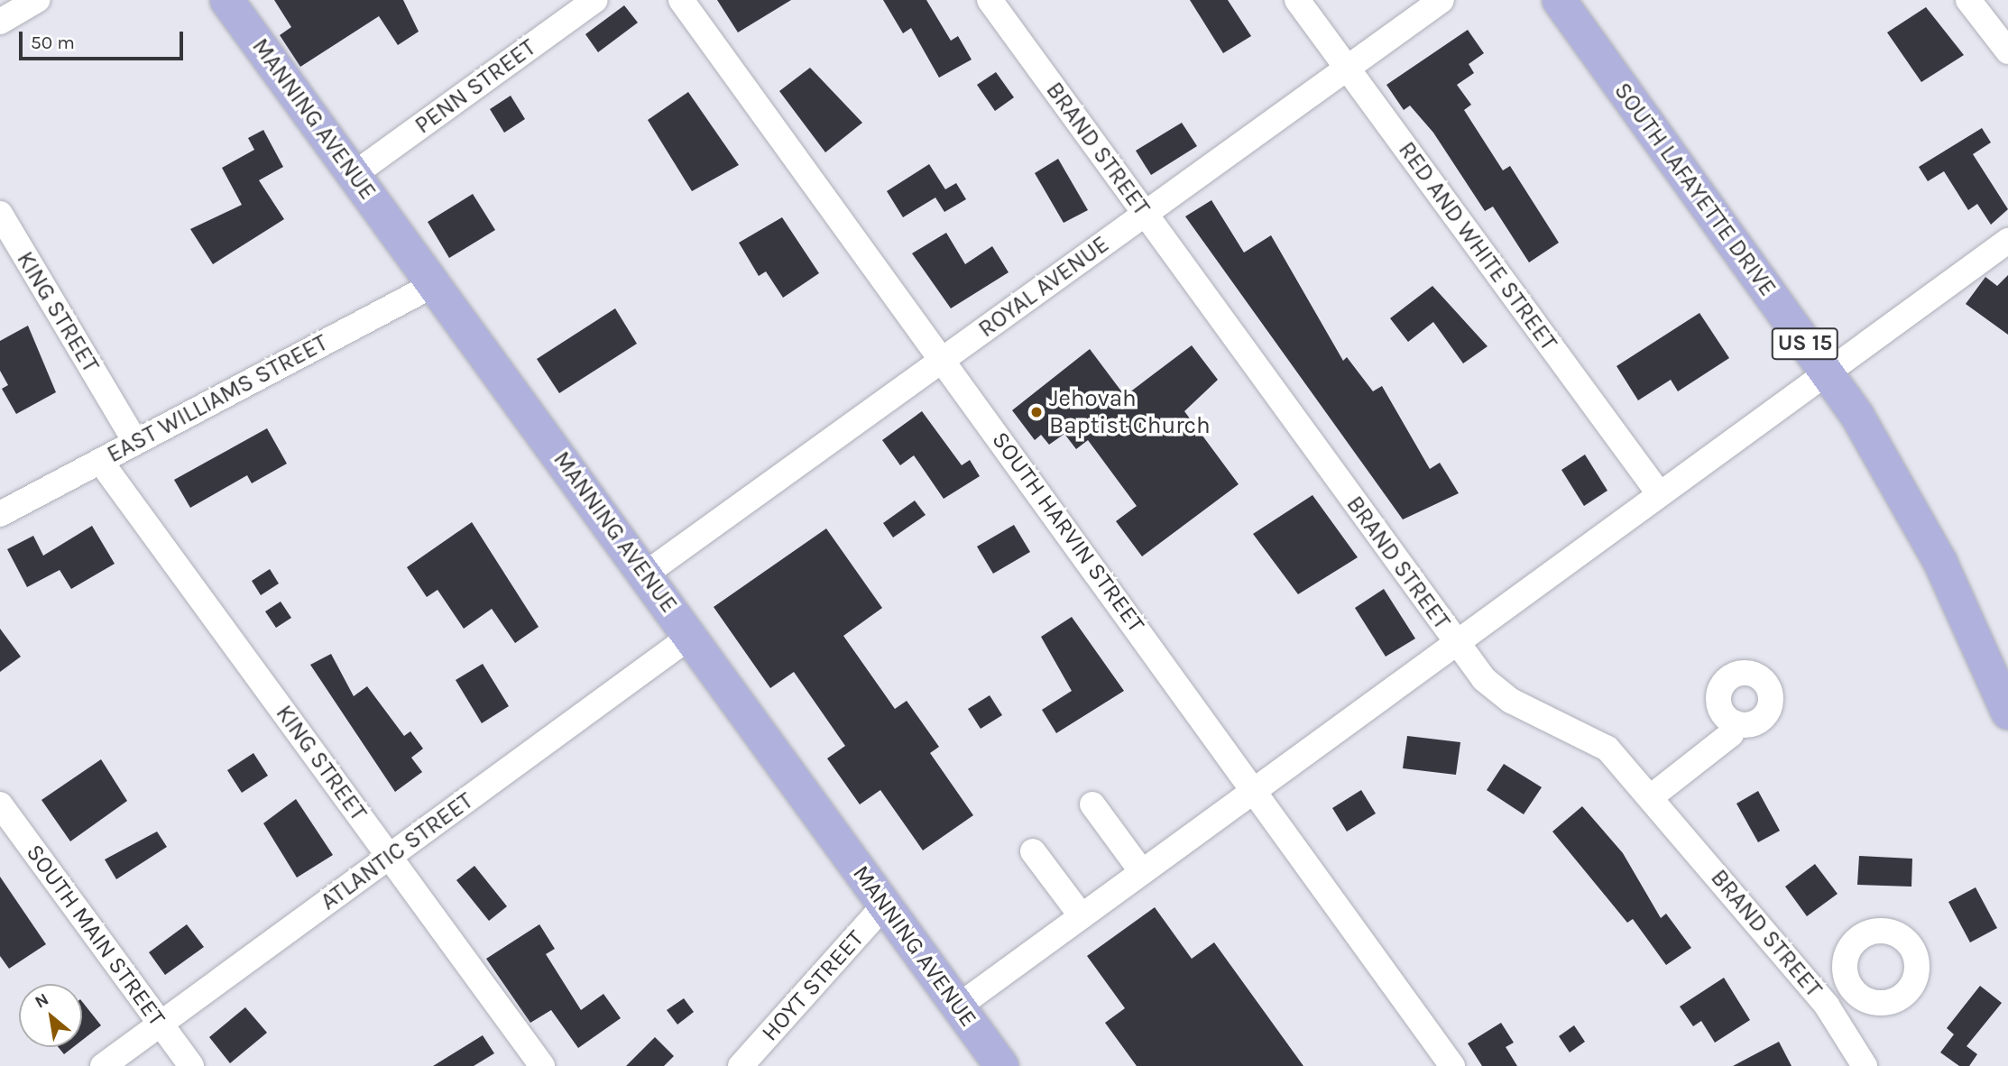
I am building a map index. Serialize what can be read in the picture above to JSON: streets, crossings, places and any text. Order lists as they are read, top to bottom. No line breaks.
{"streets":{"main road":["MANNING AVENUE","SOUTH LAFAYETTE DRIVE","US 15"],"street":["PENN STREET","BRAND STREET","RED AND WHITE STREET","ROYAL AVENUE","KING STREET","EAST WILLIAMS STREET","SOUTH HARVIN STREET","ATLANTIC STREET","SOUTH MAIN STREET","HOYT STREET"]},"crossings":[["PENN STREET","MANNING AVENUE"],["MANNING AVENUE","ROYAL AVENUE"],["MANNING AVENUE","EAST WILLIAMS STREET"],["MANNING AVENUE","ATLANTIC STREET"],["MANNING AVENUE","HOYT STREET"],["BRAND STREET","ROYAL AVENUE"],["RED AND WHITE STREET","ROYAL AVENUE"],["ROYAL AVENUE","SOUTH HARVIN STREET"],["KING STREET","EAST WILLIAMS STREET"],["KING STREET","ATLANTIC STREET"],["ATLANTIC STREET","SOUTH MAIN STREET"]],"places":["Jehovah Baptist Church"],"scale_bar":"50 m","north":"top left"}
